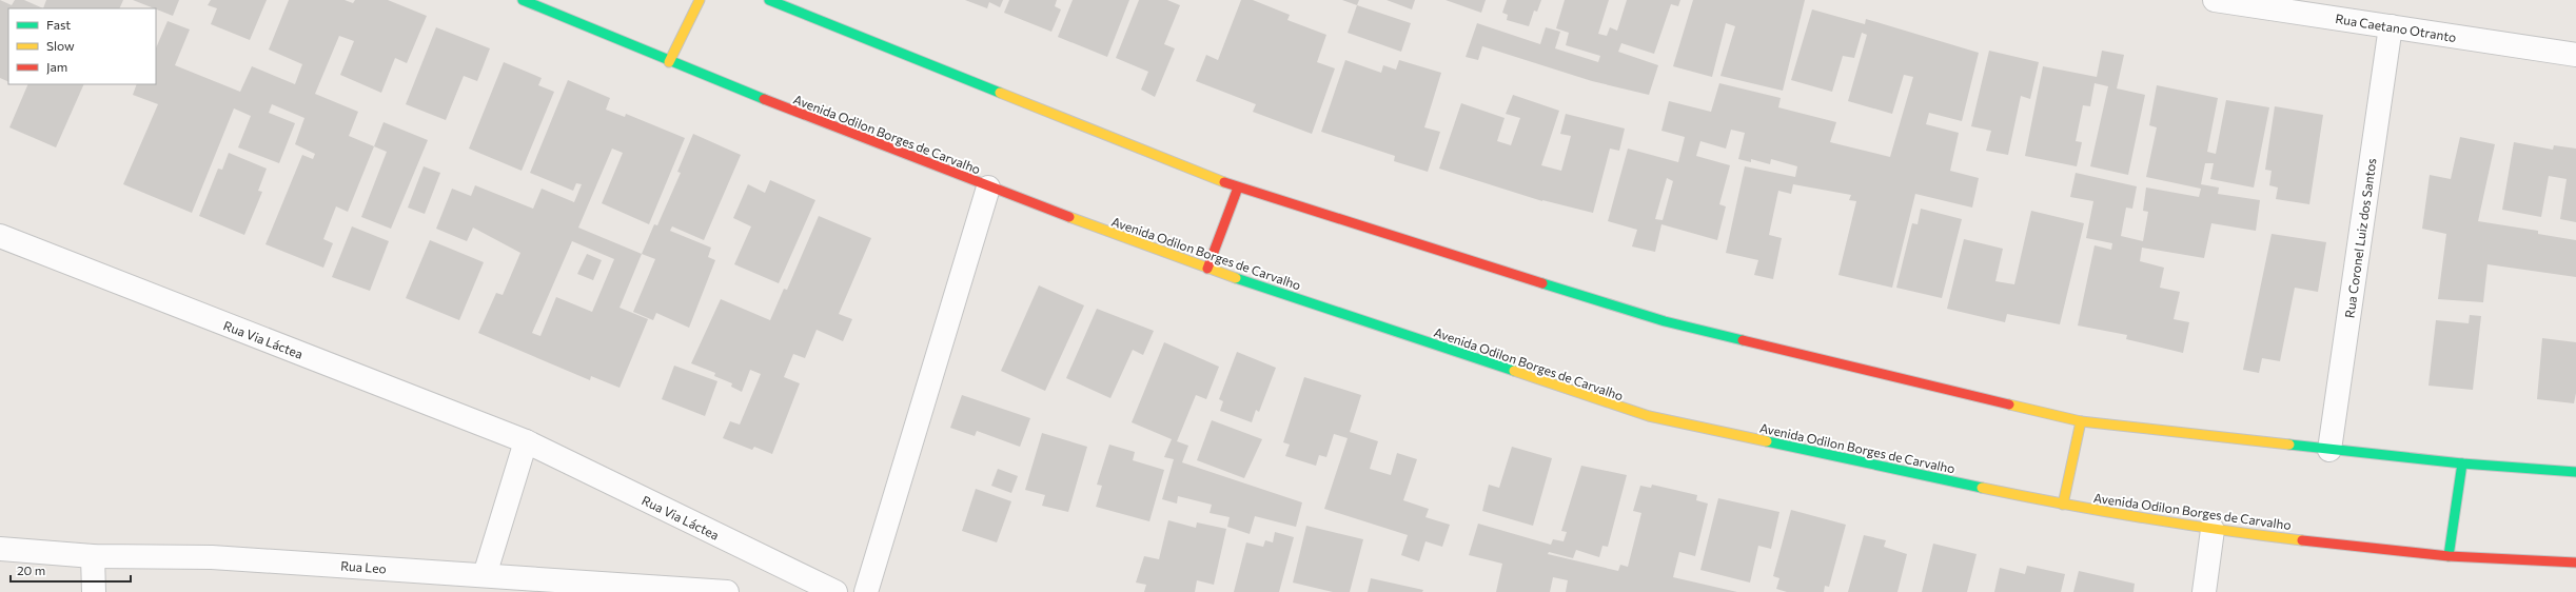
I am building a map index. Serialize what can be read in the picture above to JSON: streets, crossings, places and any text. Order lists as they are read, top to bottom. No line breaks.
{"streets":{"street":["Rua Caetano Otranto","Avenida Odilon Borges de Carvalho","Rua Coronel Luiz dos Santos","Rua Via Láctea","Rua Leo"]},"crossings":[["Rua Caetano Otranto","Rua Coronel Luiz dos Santos"]],"legend":["Fast","Slow","Jam"],"scale_bar":"20 m"}
